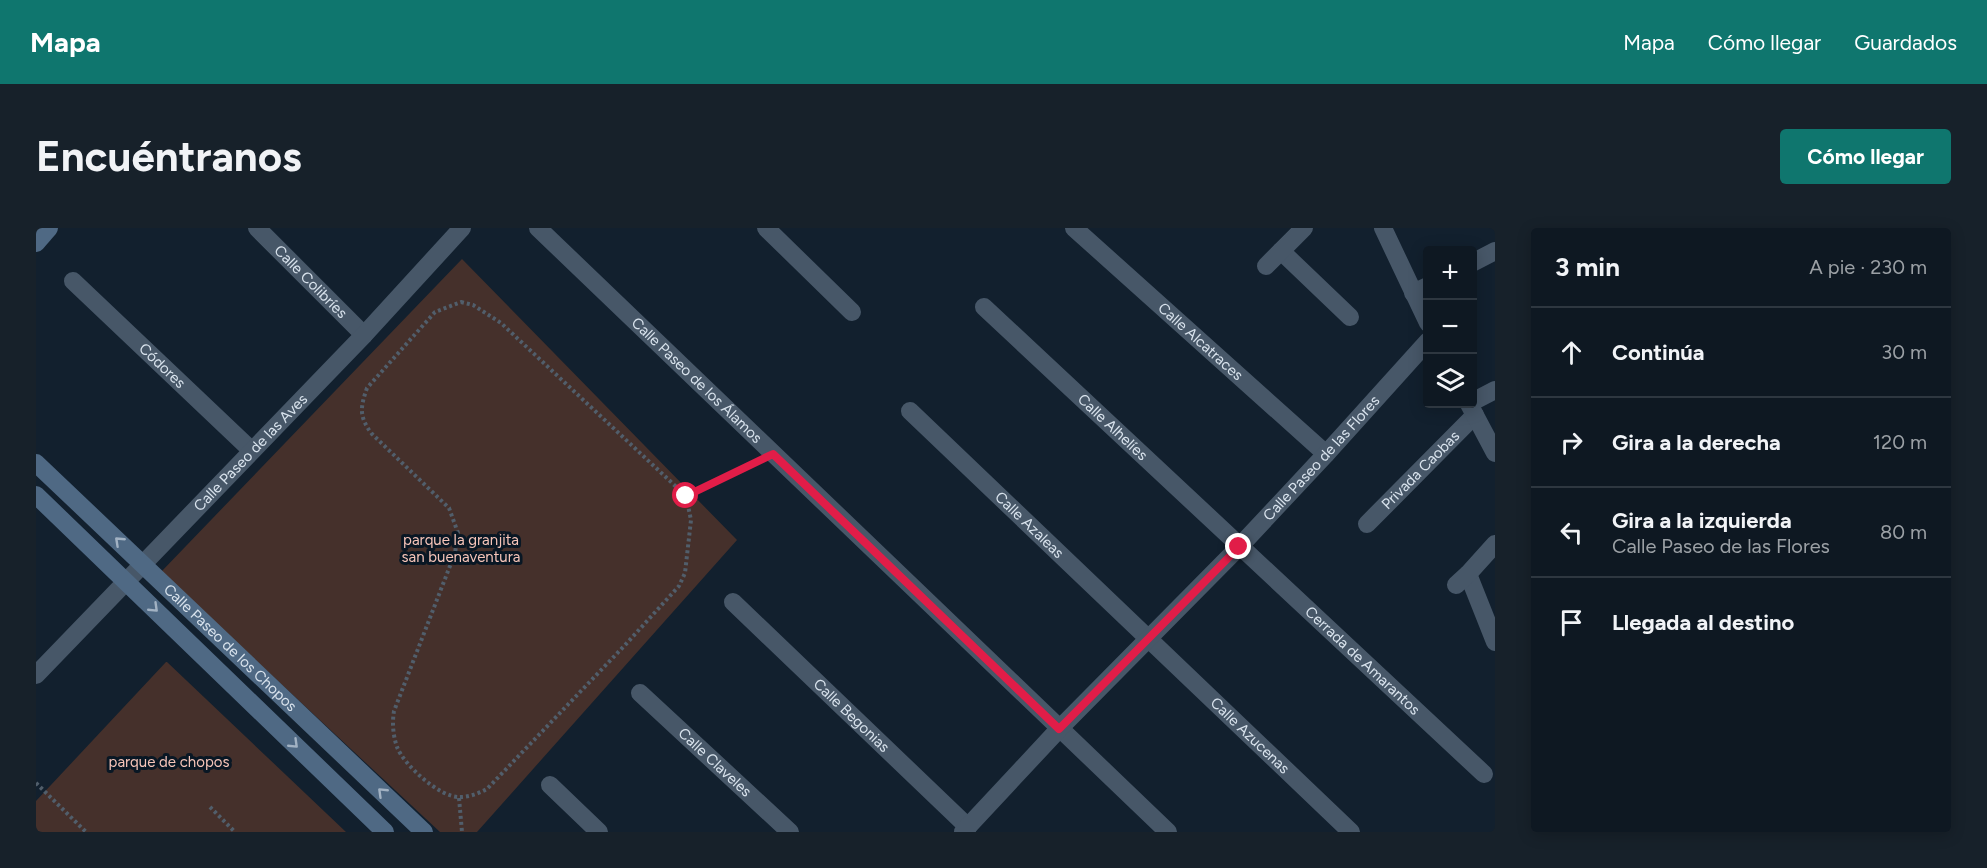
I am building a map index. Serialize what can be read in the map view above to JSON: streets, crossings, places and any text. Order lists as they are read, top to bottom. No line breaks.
{"streets":{"main road":["Calle Paseo de los Chopos"],"street":["Calle Colibríes","Calle Alcatraces","Códores","Calle Paseo de los Álamos","Calle Alhelíes","Calle Paseo de las Aves","Calle Paseo de las Flores","Privada Caobas","Calle Azaleas","Cerrada de Amarantos","Calle Begonias","Calle Azucenas","Calle Claveles"]},"crossings":[["Calle Colibríes","Calle Paseo de las Aves"],["Calle Alcatraces","Calle Paseo de las Flores"],["Códores","Calle Paseo de las Aves"],["Calle Paseo de los Álamos","Calle Paseo de las Flores"],["Calle Alhelíes","Calle Paseo de las Flores"],["Calle Alhelíes","Cerrada de Amarantos"],["Calle Paseo de las Aves","Calle Paseo de los Chopos"],["Calle Paseo de las Flores","Calle Azaleas"],["Calle Paseo de las Flores","Cerrada de Amarantos"],["Calle Paseo de las Flores","Calle Begonias"],["Calle Paseo de las Flores","Calle Azucenas"],["Calle Azaleas","Calle Azucenas"]],"parks":["parque la granjita san buenaventura","parque de chopos"],"page":{"header":"Mapa","nav":["Mapa","Cómo llegar","Guardados"],"buttons":"Cómo llegar","title":"Encuéntranos","heading":["3 min","A pie · 230 m"],"map_buttons":["+","−"],"list":[["Continúa","30 m"],["Gira a la derecha","120 m"],["Gira a la izquierda","Calle Paseo de las Flores","80 m"],"Llegada al destino"]}}
